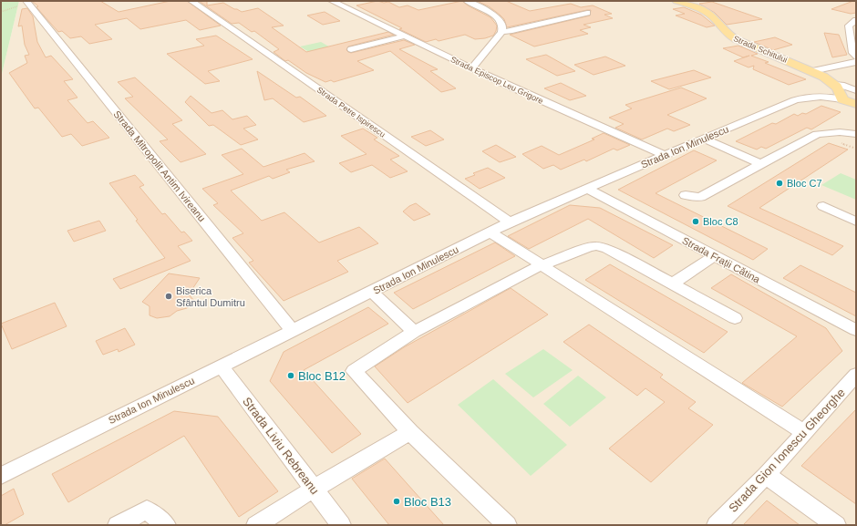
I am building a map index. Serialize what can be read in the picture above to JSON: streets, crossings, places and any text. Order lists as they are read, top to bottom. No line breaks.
{"streets":{"main road":["Strada Schitului"],"street":["Strada Episcop Leu Grigore","Strada Petre Ispirescu","Strada Ion Minulescu","Strada Mitropolit Antim Ivireanu","Strada Frații Cătina","Strada Liviu Rebreanu","Strada Gion Ionescu Gheorghe"]},"crossings":[["Strada Episcop Leu Grigore","Strada Ion Minulescu"],["Strada Petre Ispirescu","Strada Ion Minulescu"],["Strada Ion Minulescu","Strada Mitropolit Antim Ivireanu"],["Strada Ion Minulescu","Strada Frații Cătina"],["Strada Ion Minulescu","Strada Liviu Rebreanu"]],"places":["Bloc C7","Bloc C8","Biserica Sfântul Dumitru","Bloc B12","Bloc B13"]}
